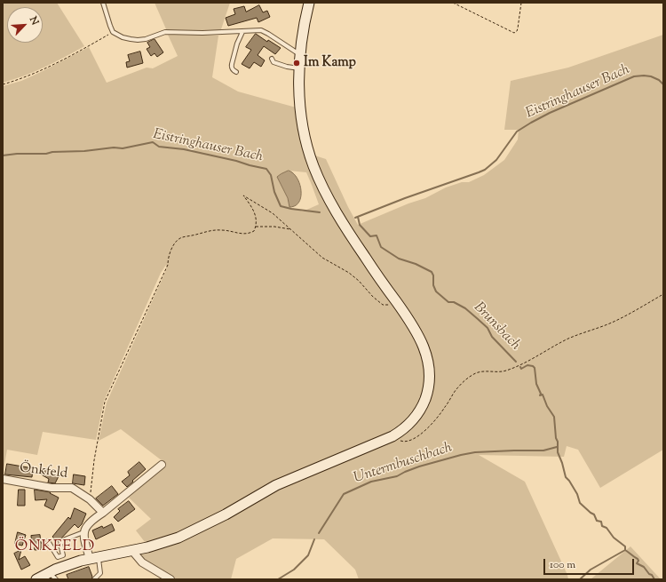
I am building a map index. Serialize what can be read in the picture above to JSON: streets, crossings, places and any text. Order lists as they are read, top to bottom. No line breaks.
{"streets":{"street":["Önkfeld"]},"districts":["ÖNKFELD"],"water":["Eistringhauser Bach","Brunsbach","Untermbuschbach"],"places":["Im Kamp"],"scale_bar":"100 m","north":"top right"}
